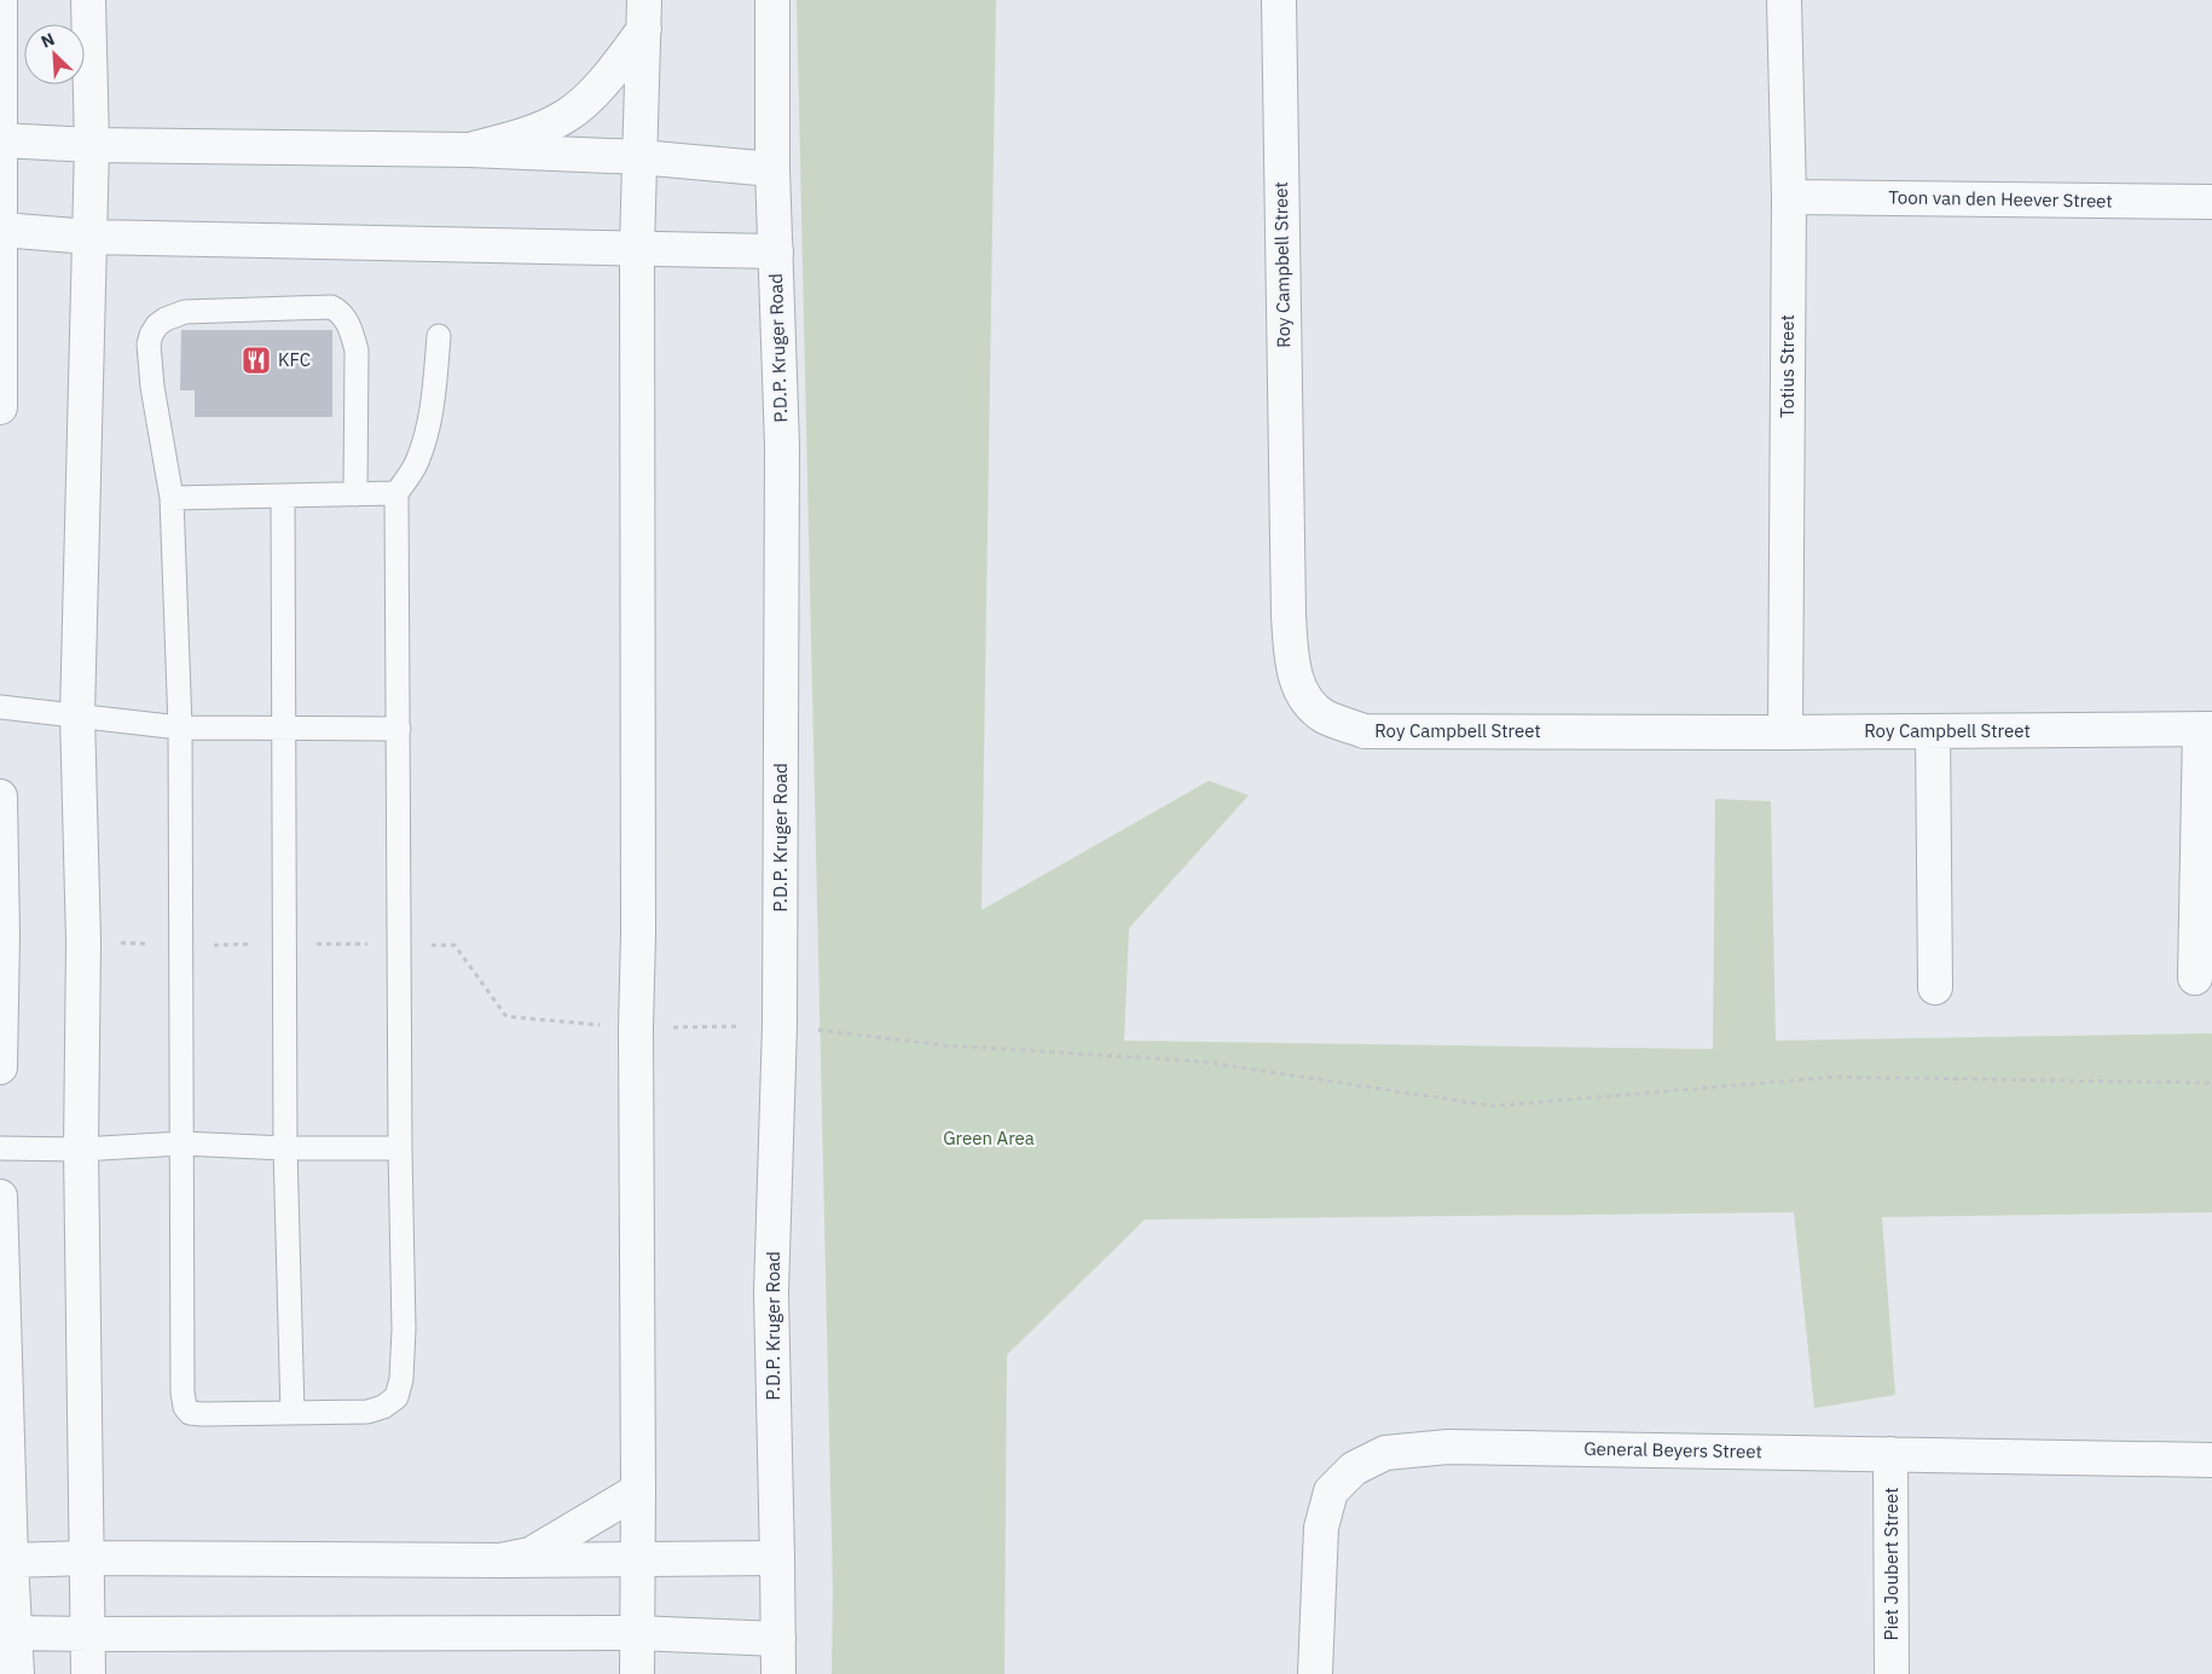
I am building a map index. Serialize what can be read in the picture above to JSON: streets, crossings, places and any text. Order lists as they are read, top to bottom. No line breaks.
{"streets":{"street":["Toon van den Heever Street","Roy Campbell Street","P.D.P. Kruger Road","Totius Street","General Beyers Street","Piet Joubert Street"]},"crossings":[["Toon van den Heever Street","Totius Street"],["Roy Campbell Street","Totius Street"],["General Beyers Street","Piet Joubert Street"]],"parks":["Green Area"],"places":{"restaurant":["KFC"]},"north":"top left"}
